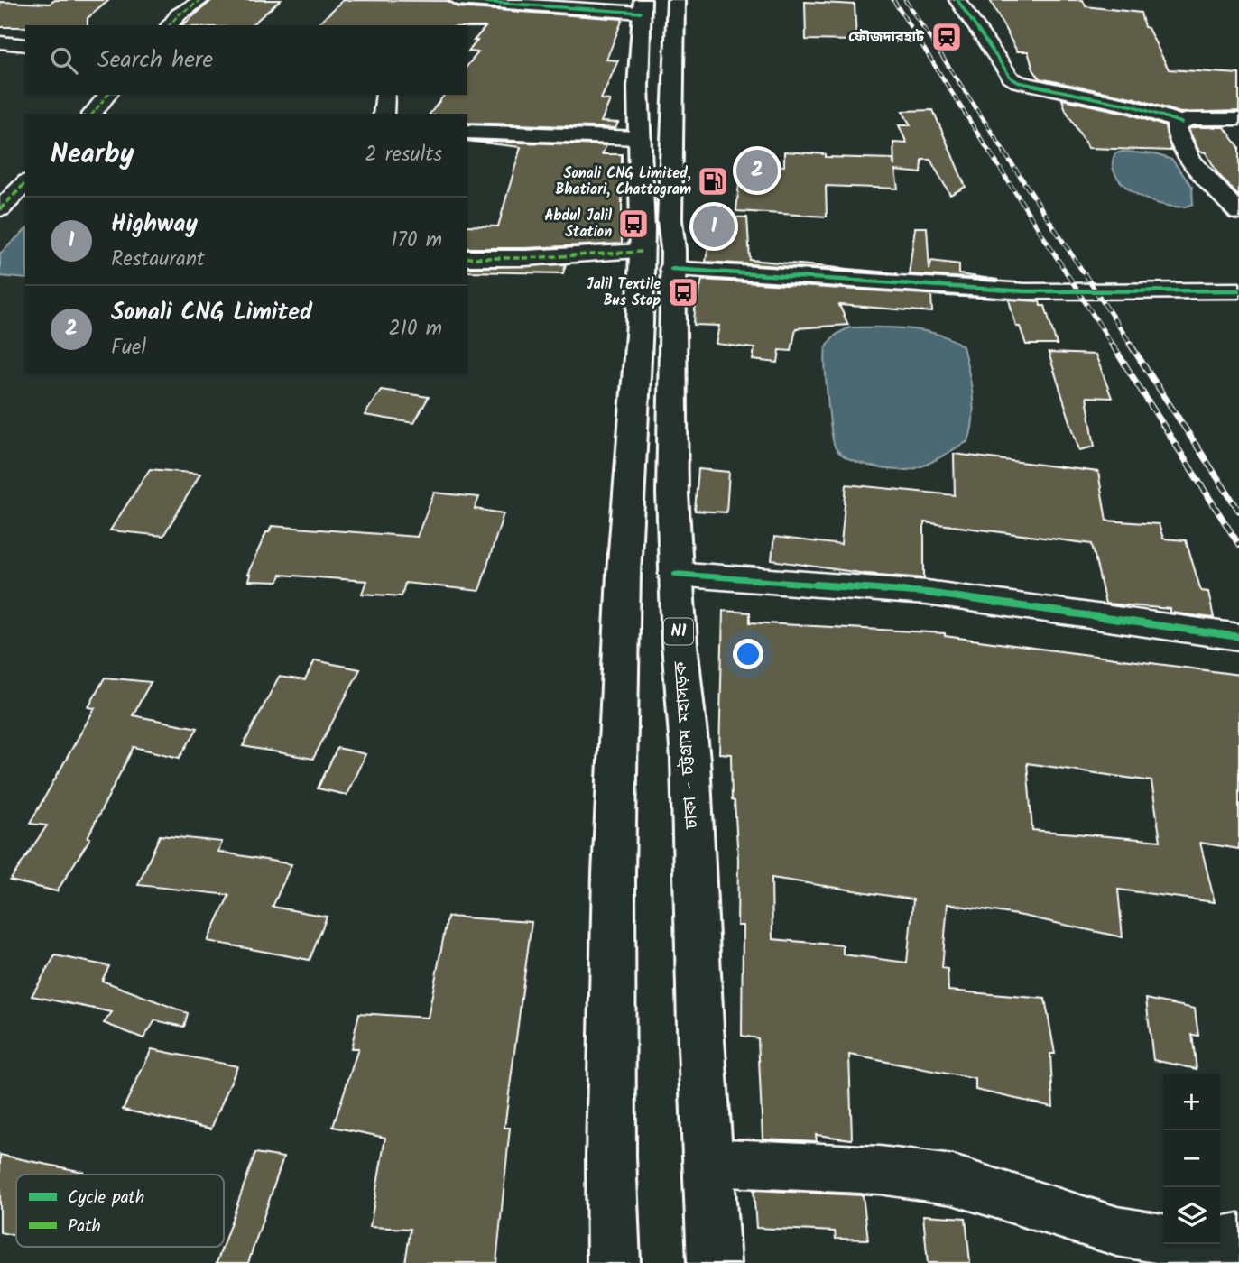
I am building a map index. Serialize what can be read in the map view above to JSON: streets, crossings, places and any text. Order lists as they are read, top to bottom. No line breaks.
{"streets":{"highway":["N1","ঢাকা - চট্টগ্রাম মহাসড়ক"]},"places":{"station":["ফৌজদারহাট"],"fuel station":["Sonali CNG Limited, Bhatiari, Chattogram"],"bus stop":["Abdul Jalil Station","Jalil Textile Bus Stop"]},"legend":["Cycle path","Path"],"page":{"search":"Search here","heading":["Nearby","2 results"],"pins":["2","1"],"list":[{"mark":"1","name":"Highway","note":"Restaurant","value":"170 m"},{"mark":"2","name":"Sonali CNG Limited","note":"Fuel","value":"210 m"}],"map_buttons":["+","−"]}}
